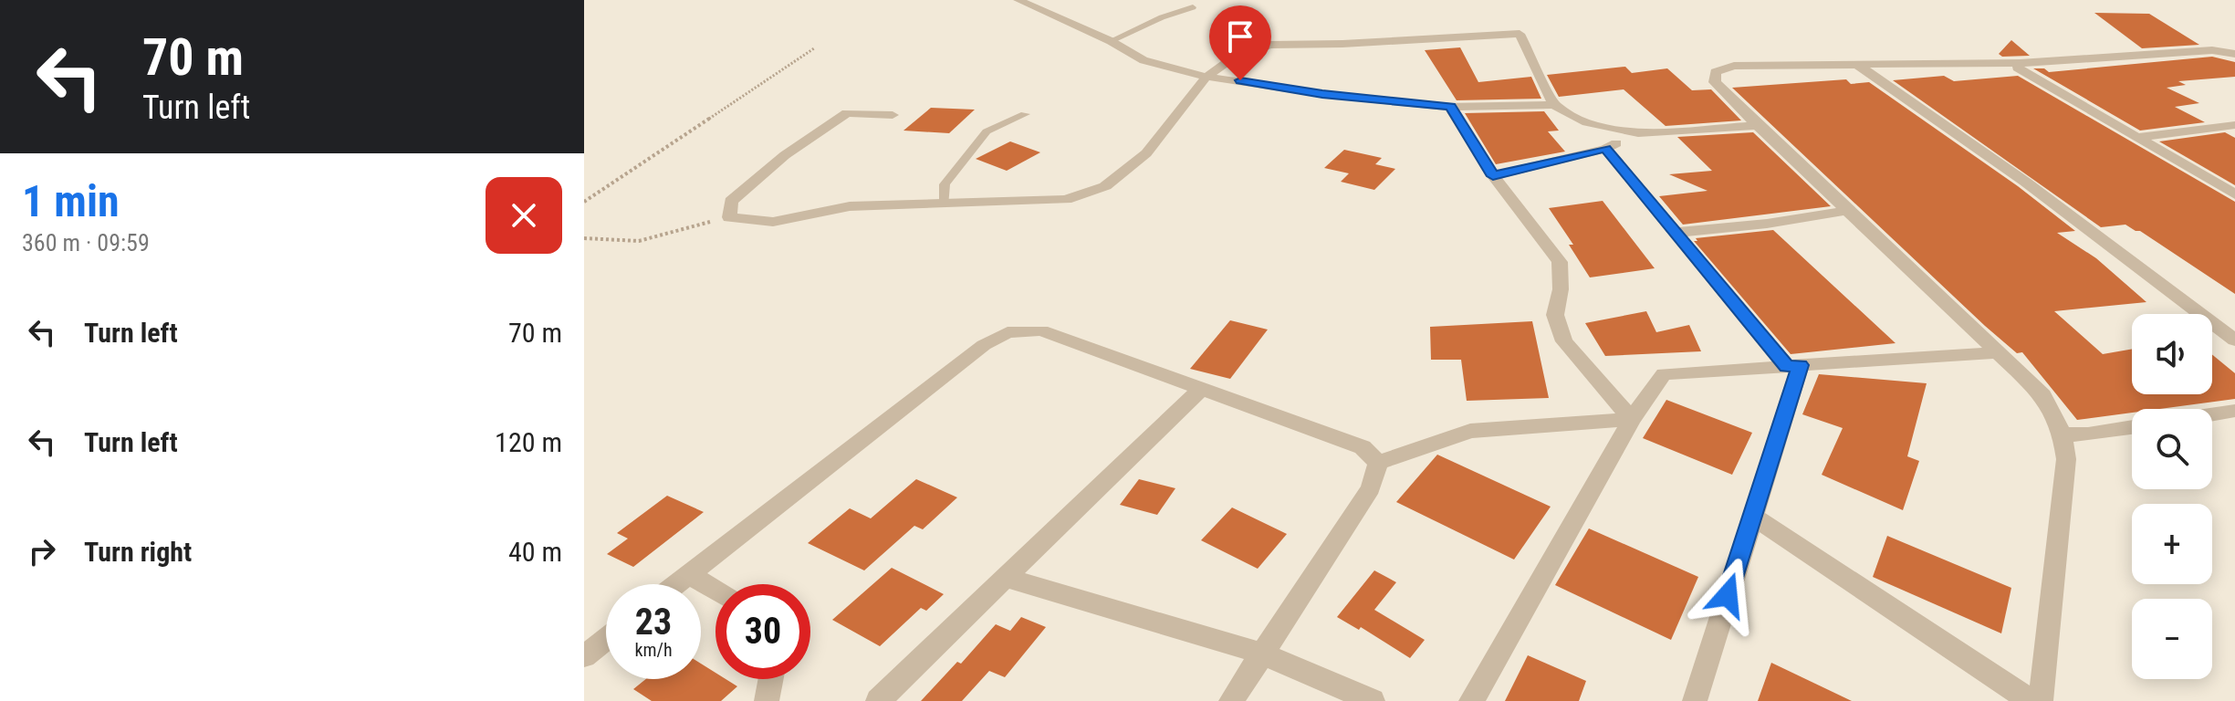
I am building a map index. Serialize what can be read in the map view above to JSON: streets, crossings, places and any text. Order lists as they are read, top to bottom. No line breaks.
{"page":{"turn":["70 m","Turn left"],"heading":["1 min","360 m · 09:59"],"list":[{"name":"Turn left","value":"70 m"},{"name":"Turn left","value":"120 m"},{"name":"Turn right","value":"40 m"}],"map_buttons":["+","−"],"speed":"23 km/h","limit":"30"}}
